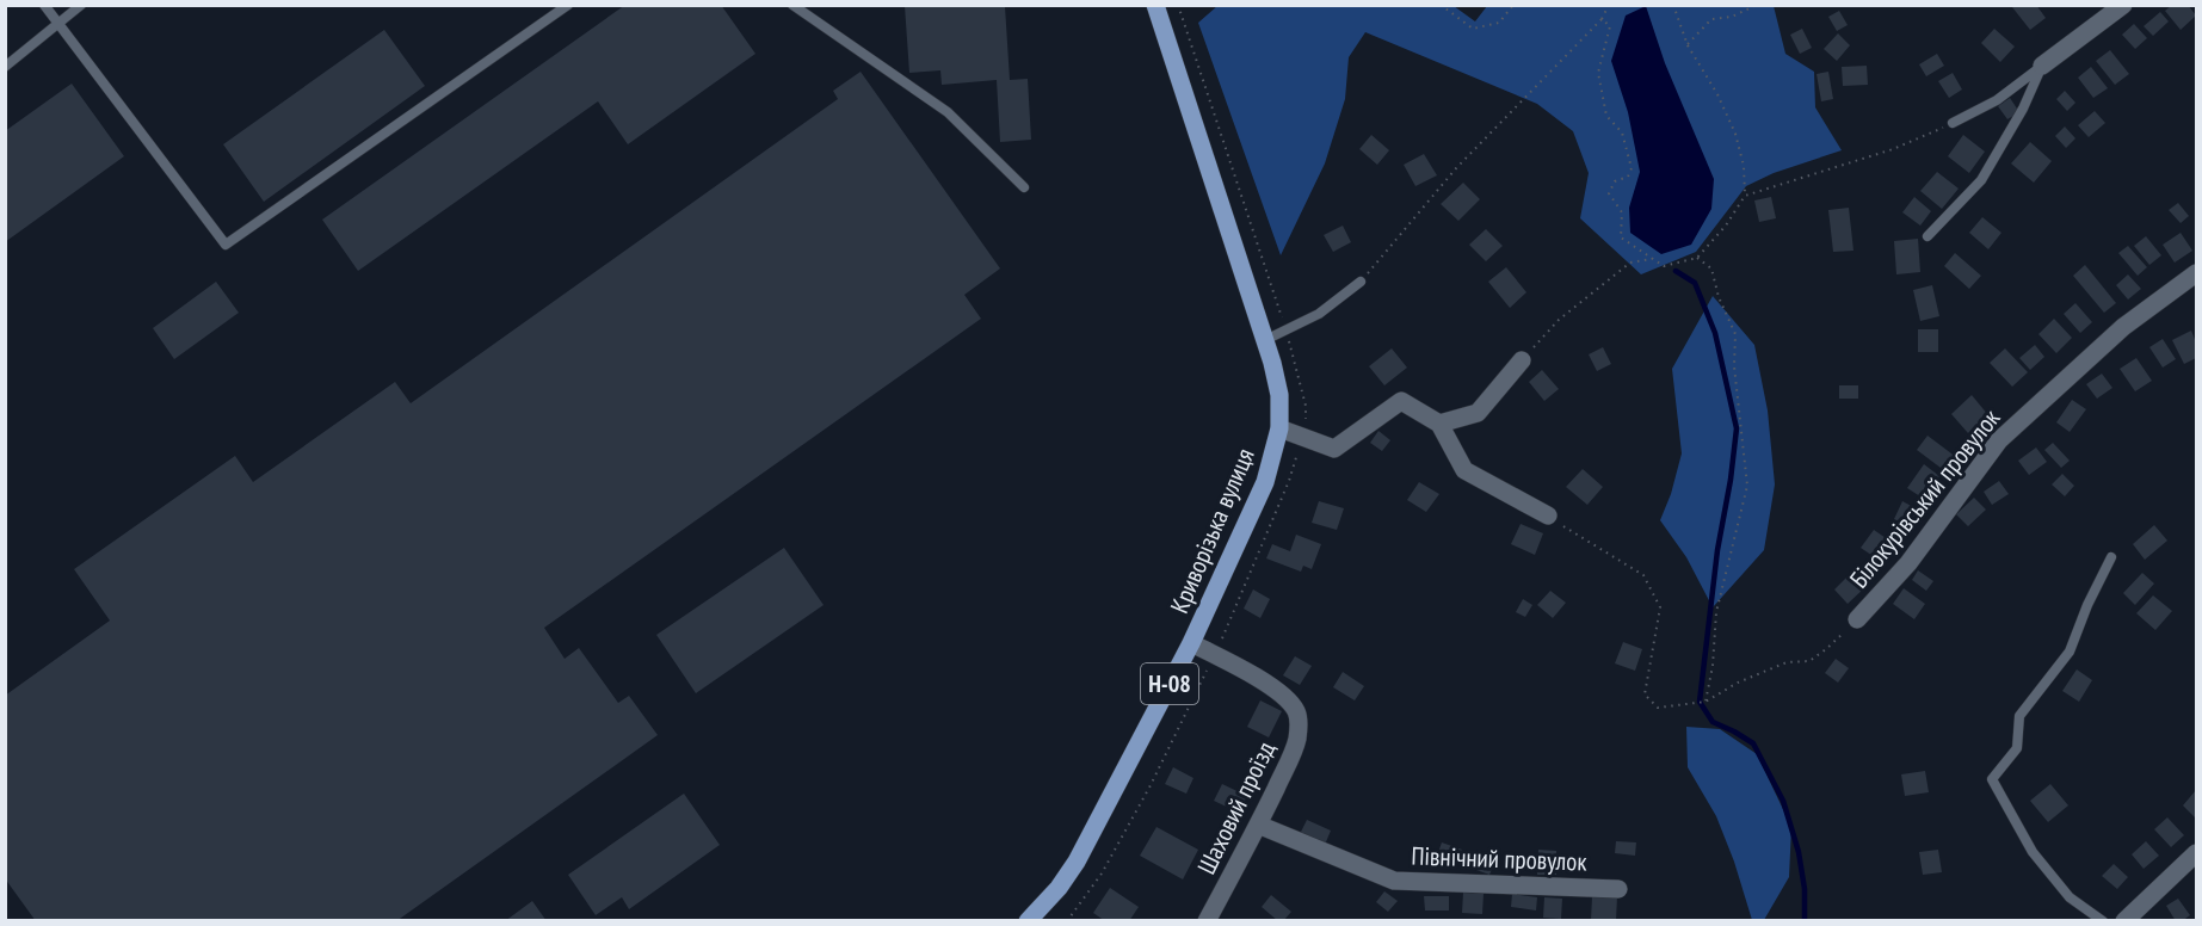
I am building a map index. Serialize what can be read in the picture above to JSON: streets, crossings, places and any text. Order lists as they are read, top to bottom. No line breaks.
{"streets":{"main road":["Криворізька вулиця","Н-08"],"street":["Білокурівський провулок","Шаховий проїзд","Північний провулок"]},"crossings":[["Криворізька вулиця","Шаховий проїзд"],["Шаховий проїзд","Північний провулок"]]}
